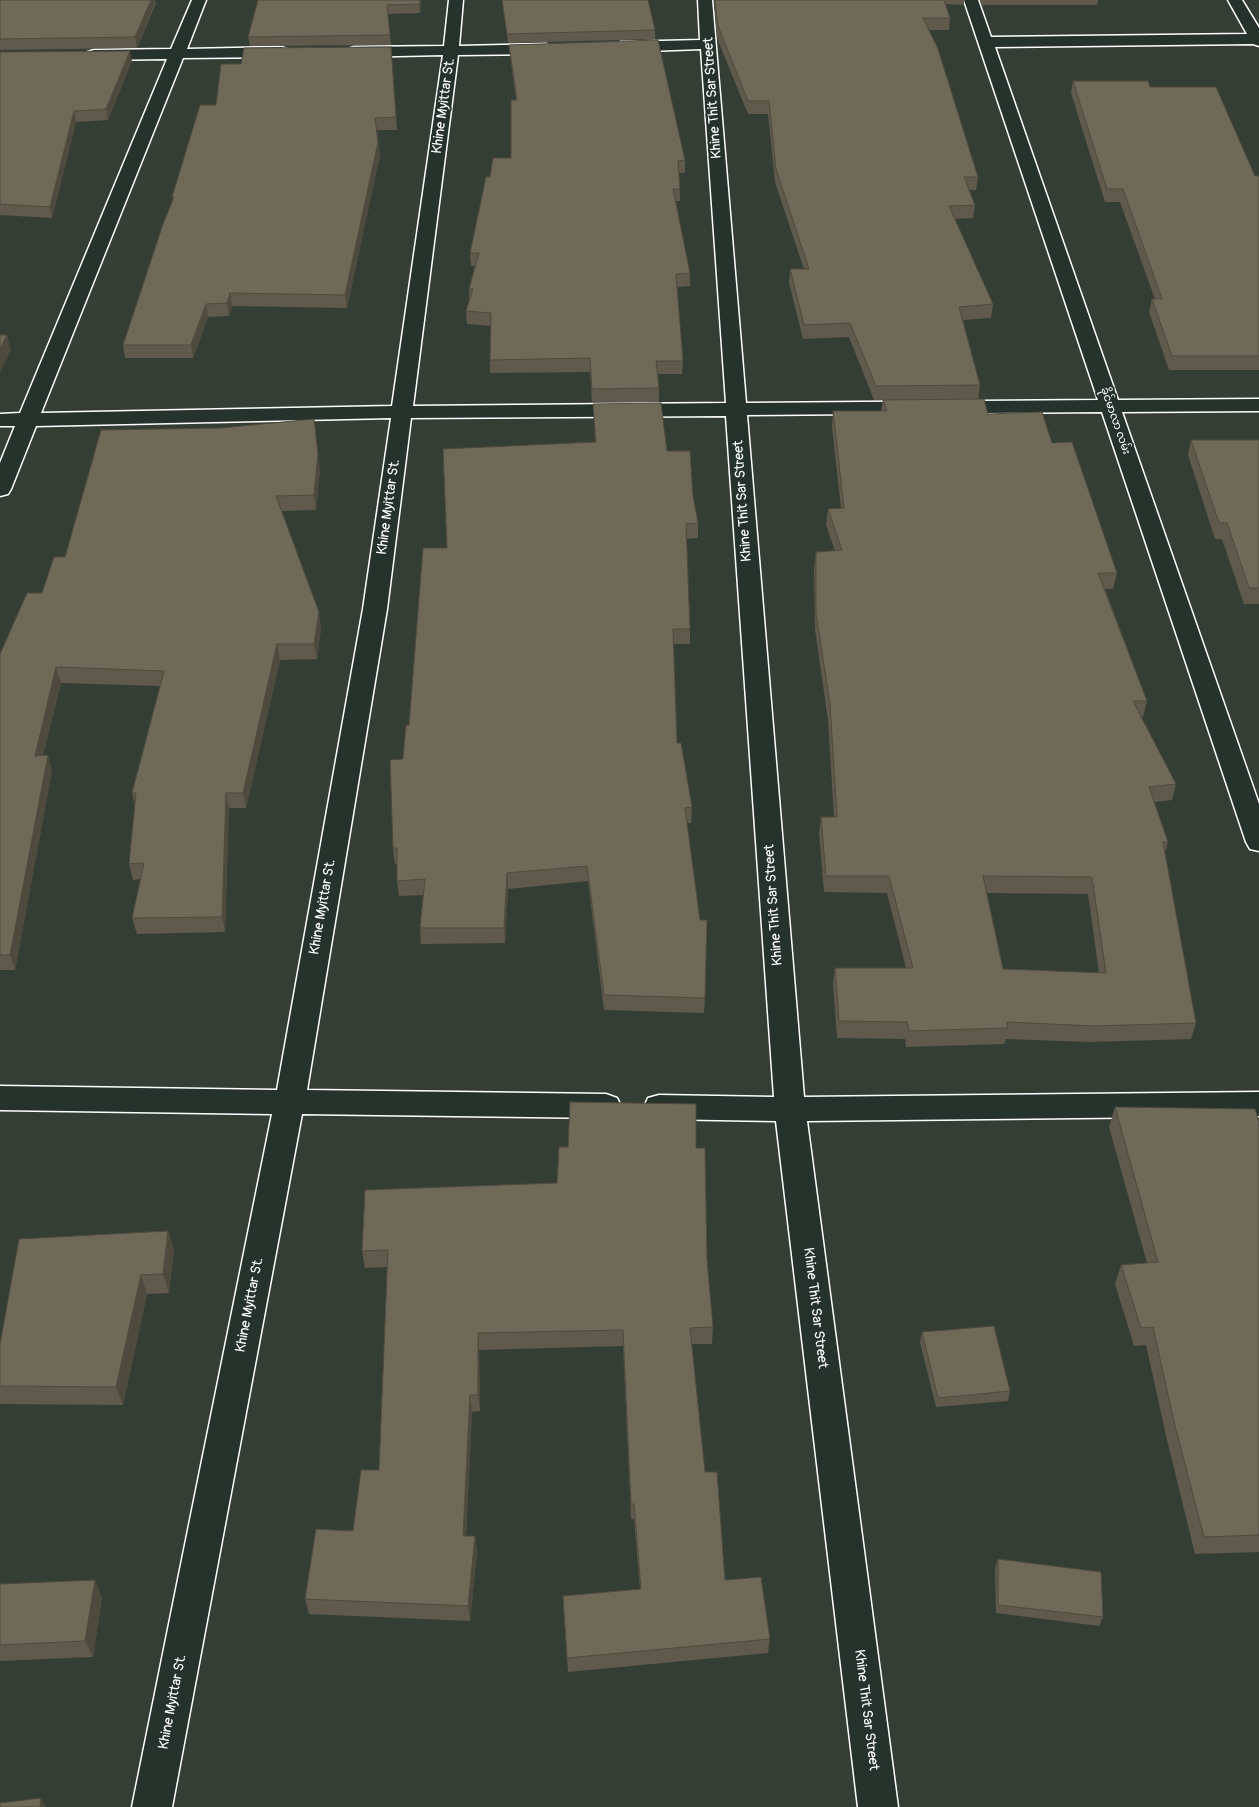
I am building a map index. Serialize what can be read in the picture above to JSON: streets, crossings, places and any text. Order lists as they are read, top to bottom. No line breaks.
{"streets":{"street":["Khine Thit Sar Street","Khine Myittar St.","ခိုင်မာလာ လမ်း"]}}
